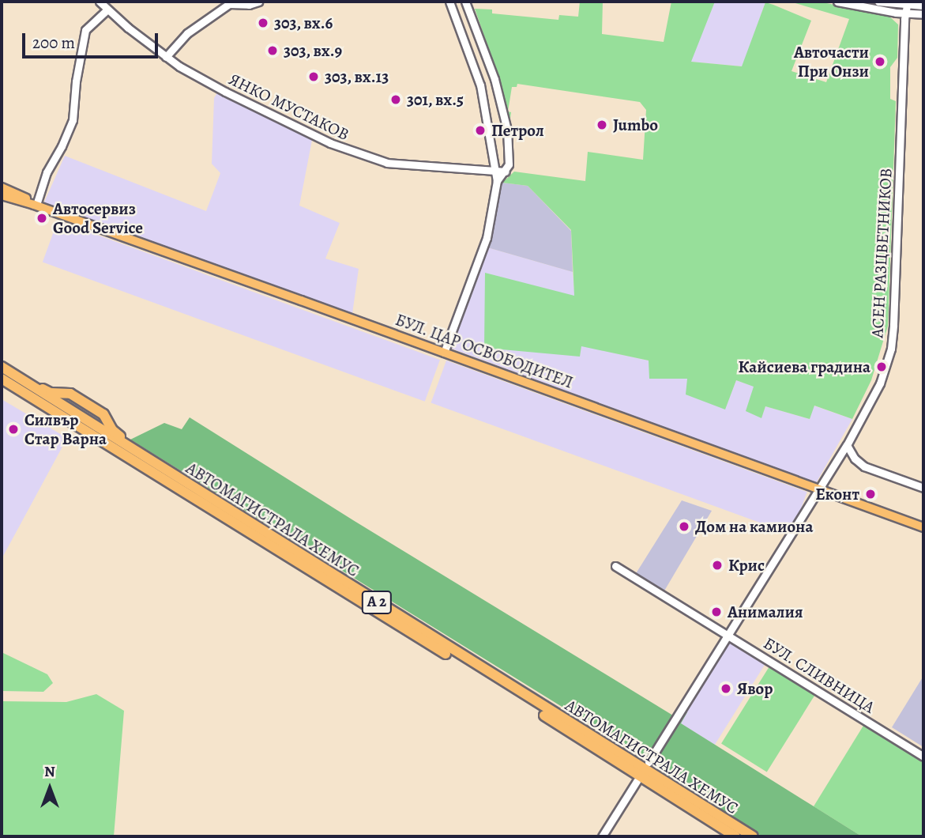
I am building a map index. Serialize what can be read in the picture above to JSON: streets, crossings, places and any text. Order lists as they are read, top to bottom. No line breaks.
{"streets":{"highway":["АВТОМАГИСТРАЛА ХЕМУС","A 2"],"main road":["БУЛ. ЦАР ОСВОБОДИТЕЛ"],"street":["ЯНКО МУСТАКОВ","АСЕН РАЗЦВЕТНИКОВ","БУЛ. СЛИВНИЦА"]},"crossings":[["АСЕН РАЗЦВЕТНИКОВ","БУЛ. ЦАР ОСВОБОДИТЕЛ"],["АСЕН РАЗЦВЕТНИКОВ","БУЛ. СЛИВНИЦА"]],"places":["303, вх.6","303, вх.9","Авточасти При Онзи","303, вх.13","301, вх.5","Jumbo","Петрол","Автосервиз Good Service","Кайсиева градина","Силвър Стар Варна","Еконт","Дом на камиона","Крис","Анималия","Явор"],"scale_bar":"200 m","north":"top"}
